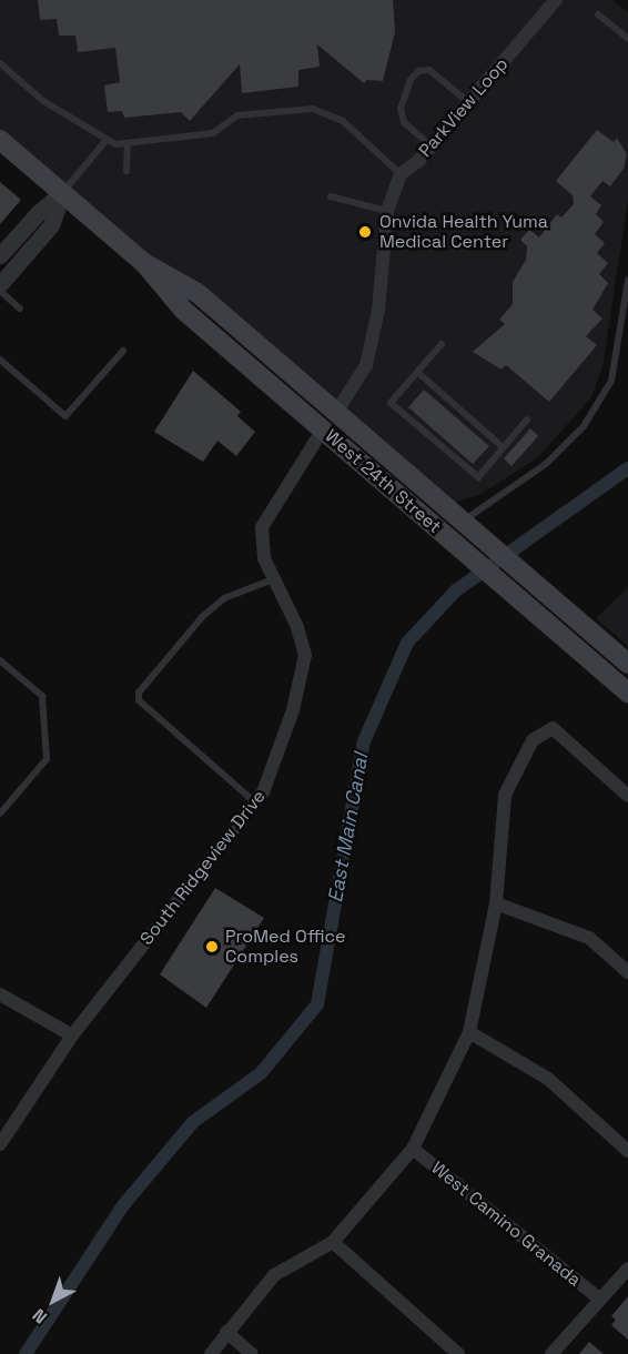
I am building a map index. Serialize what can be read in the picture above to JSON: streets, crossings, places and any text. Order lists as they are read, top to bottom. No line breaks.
{"streets":{"main road":["West 24th Street"],"street":["ParkView Loop","South Ridgeview Drive","West Camino Granada"]},"crossings":[["ParkView Loop","West 24th Street"],["West 24th Street","South Ridgeview Drive"]],"water":["East Main Canal"],"places":["Onvida Health Yuma Medical Center","ProMed Office Comples"],"north":"bottom left"}
